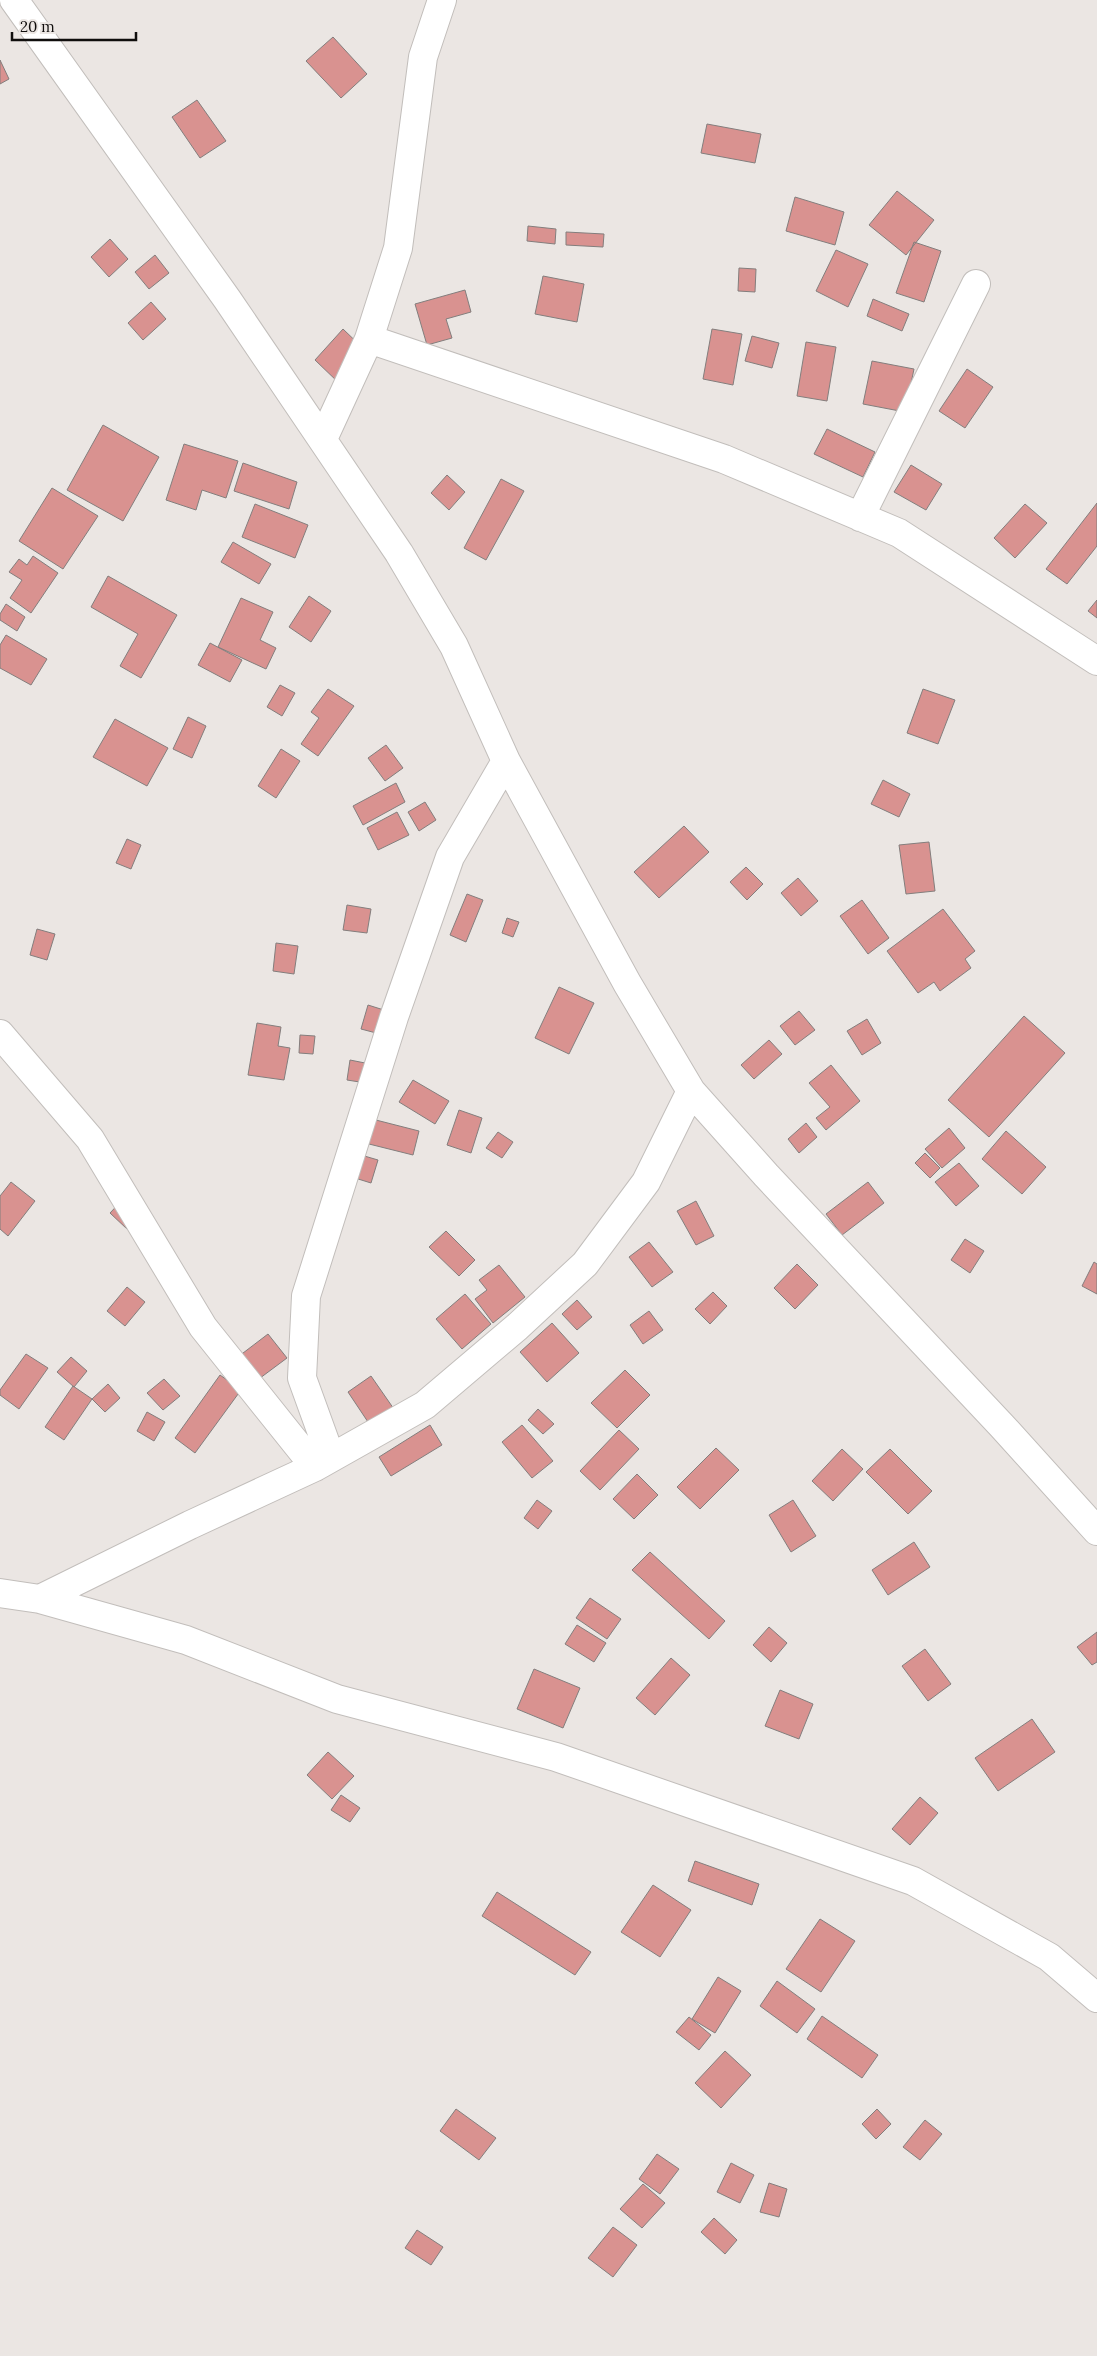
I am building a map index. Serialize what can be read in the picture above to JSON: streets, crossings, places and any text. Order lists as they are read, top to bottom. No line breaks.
{"scale_bar":"20 m"}
